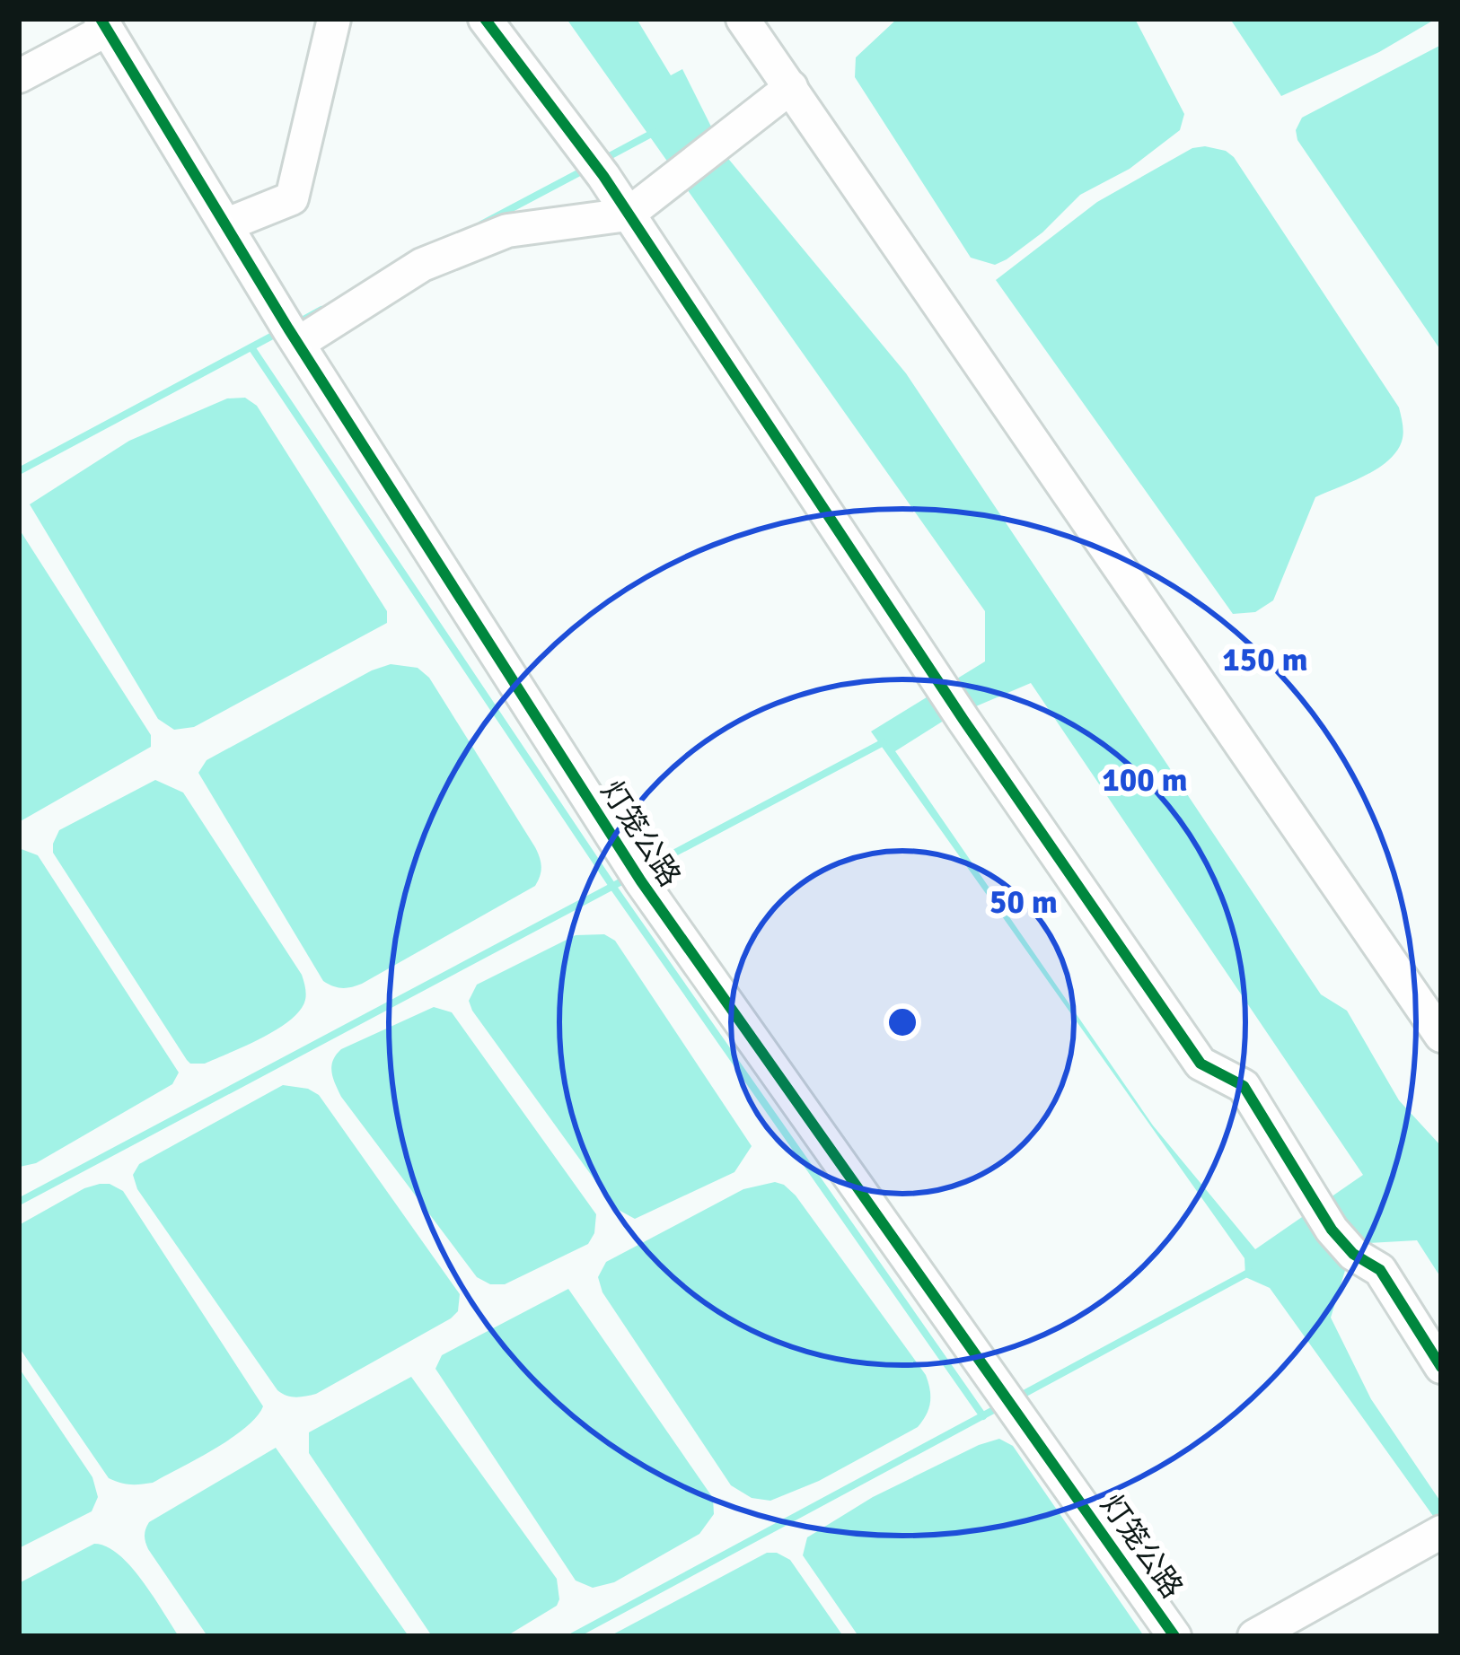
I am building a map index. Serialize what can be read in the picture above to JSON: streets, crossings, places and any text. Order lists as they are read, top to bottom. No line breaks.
{"streets":{"street":["灯笼公路"]},"rings":["150 m","100 m","50 m"]}
